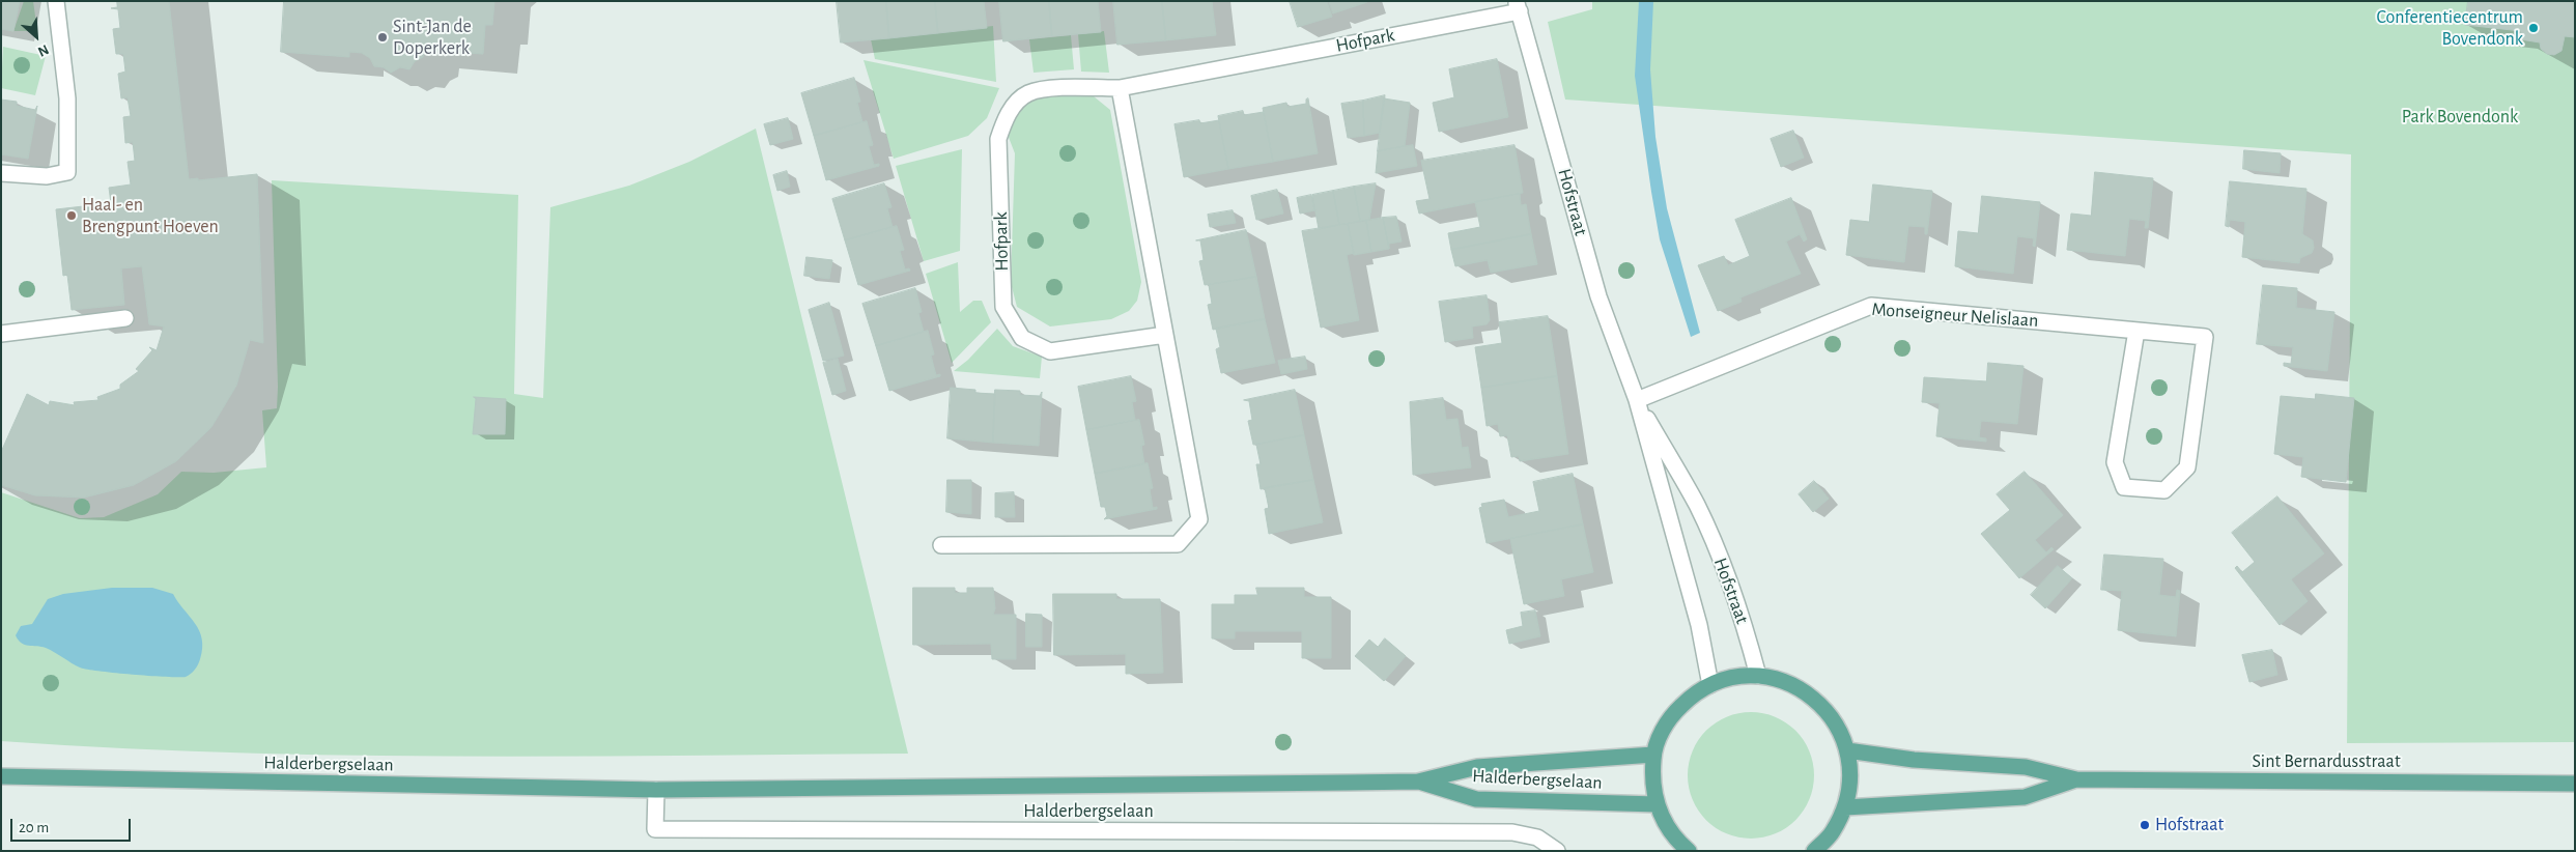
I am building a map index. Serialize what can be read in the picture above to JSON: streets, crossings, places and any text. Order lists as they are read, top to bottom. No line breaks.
{"streets":{"main road":["Sint Bernardusstraat","Halderbergselaan"],"street":["Hofpark","Hofstraat","Monseigneur Nelislaan"]},"crossings":[["Hofpark","Hofstraat"],["Hofstraat","Monseigneur Nelislaan"]],"parks":["Park Bovendonk"],"places":["Conferentiecentrum Bovendonk","Sint-Jan de Doperkerk","Haal- en Brengpunt Hoeven","Hofstraat"],"scale_bar":"20 m","north":"bottom right"}
